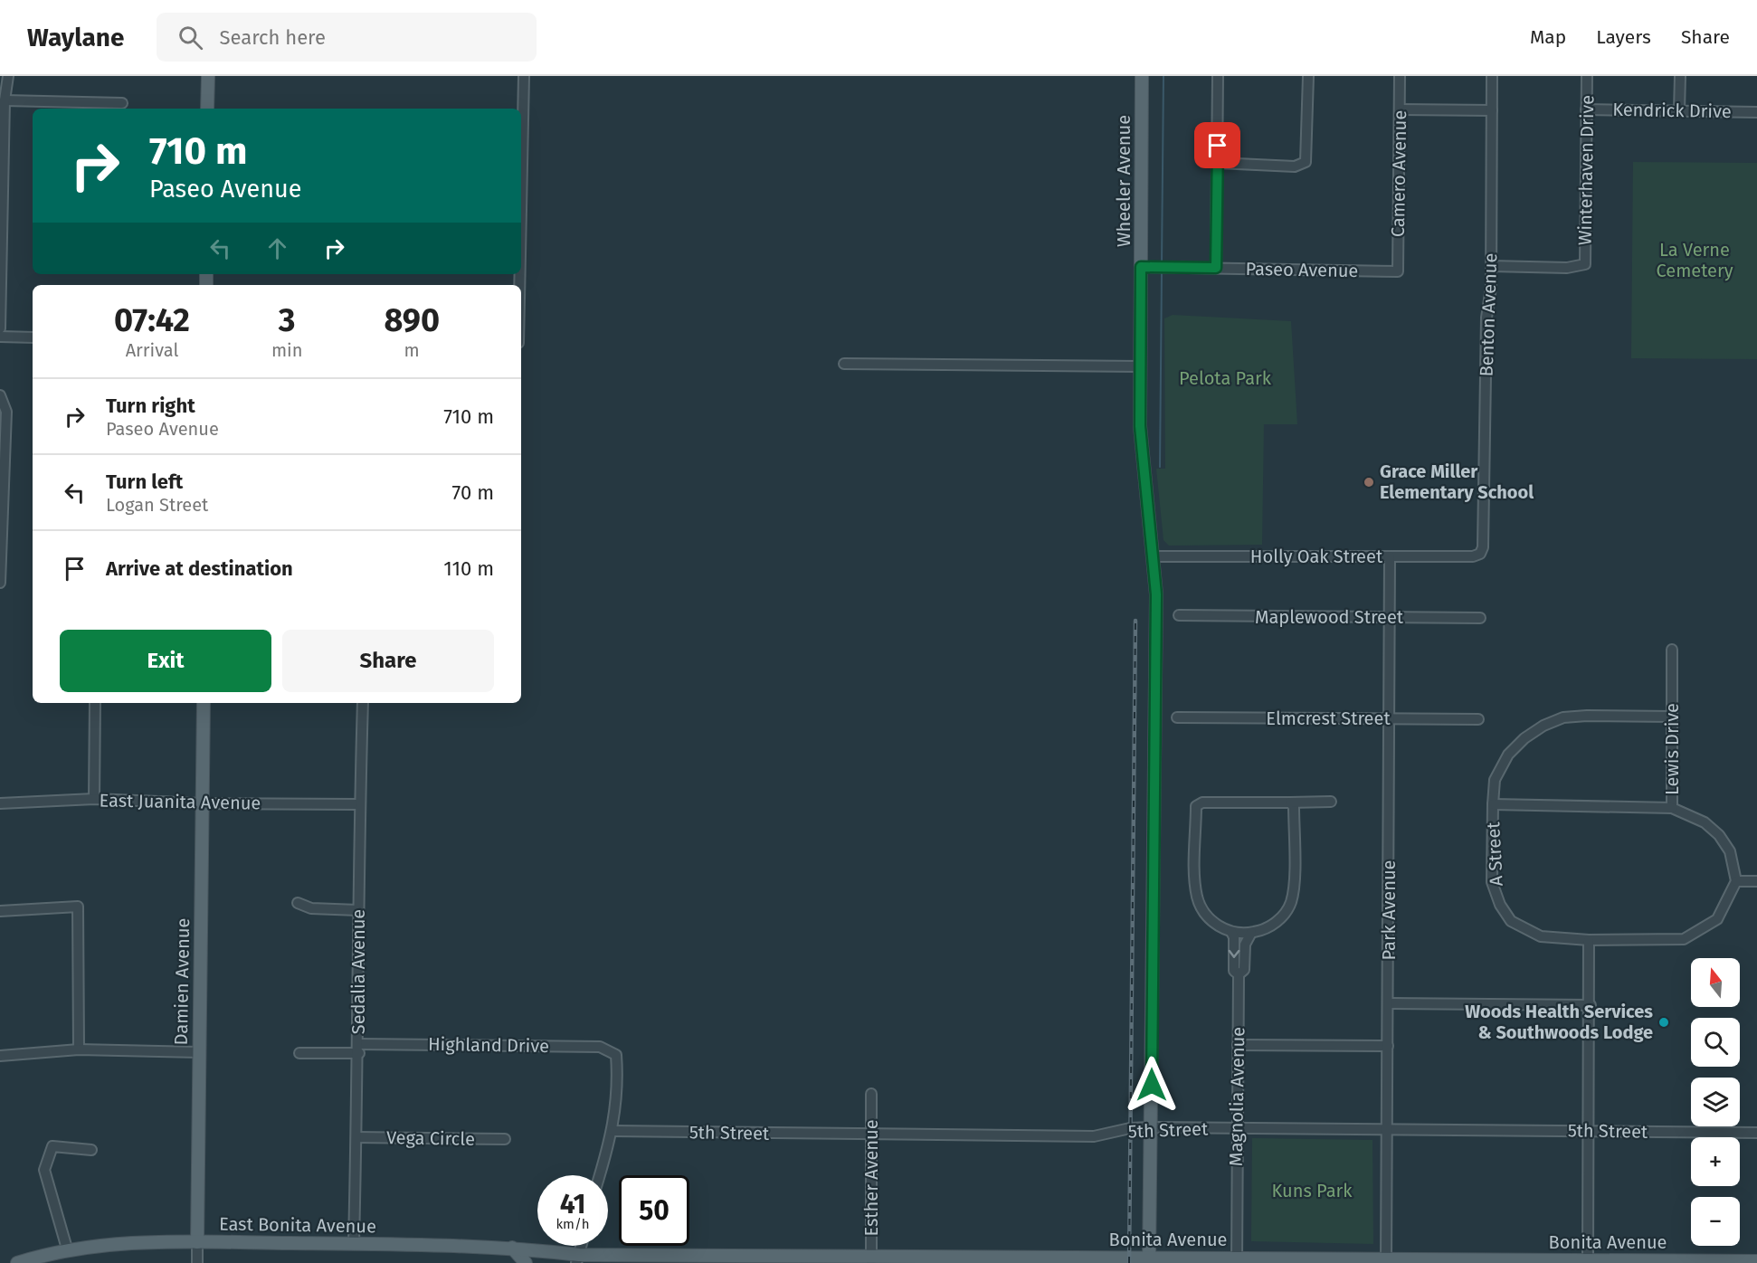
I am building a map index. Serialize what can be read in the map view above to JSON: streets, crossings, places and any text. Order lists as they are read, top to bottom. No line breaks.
{"streets":{"main road":["Wheeler Avenue","Damien Avenue","East Bonita Avenue","Bonita Avenue"],"street":["Kendrick Drive","Winterhaven Drive","Camero Avenue","Paseo Avenue","Benton Avenue","Holly Oak Street","Maplewood Street","Elmcrest Street","Lewis Drive","East Juanita Avenue","A Street","Park Avenue","Sedalia Avenue","Highland Drive","Magnolia Avenue","5th Street","Vega Circle","Esther Avenue"]},"crossings":[["Kendrick Drive","Winterhaven Drive"],["Winterhaven Drive","Benton Avenue"],["Camero Avenue","Paseo Avenue"],["Wheeler Avenue","Paseo Avenue"],["Wheeler Avenue","Holly Oak Street"],["Wheeler Avenue","5th Street"],["Wheeler Avenue","Bonita Avenue"],["Benton Avenue","Holly Oak Street"],["Holly Oak Street","Park Avenue"],["Maplewood Street","Park Avenue"],["Elmcrest Street","Park Avenue"],["Lewis Drive","A Street"],["East Juanita Avenue","Sedalia Avenue"],["East Juanita Avenue","Damien Avenue"],["Park Avenue","5th Street"],["Park Avenue","Bonita Avenue"],["Sedalia Avenue","Highland Drive"],["Sedalia Avenue","Vega Circle"],["Sedalia Avenue","East Bonita Avenue"],["Damien Avenue","East Bonita Avenue"],["Highland Drive","5th Street"],["Magnolia Avenue","5th Street"],["Magnolia Avenue","Bonita Avenue"],["5th Street","Esther Avenue"],["Esther Avenue","Bonita Avenue"],["East Bonita Avenue","Bonita Avenue"]],"parks":["La Verne Cemetery","Pelota Park","Kuns Park"],"places":["Grace Miller Elementary School","Woods Health Services & Southwoods Lodge"],"north":"top","page":{"header":"Waylane","search":"Search here","nav":["Map","Layers","Share"],"turn":["710 m","Paseo Avenue"],"eta":["07:42","Arrival","3","min","890","m"],"list":[{"name":"Turn right","note":"Paseo Avenue","value":"710 m"},{"name":"Turn left","note":"Logan Street","value":"70 m"},{"name":"Arrive at destination","value":"110 m"}],"buttons":["Exit","Share"],"map_buttons":["+","−"],"speed":"41 km/h","limit":"50"}}
